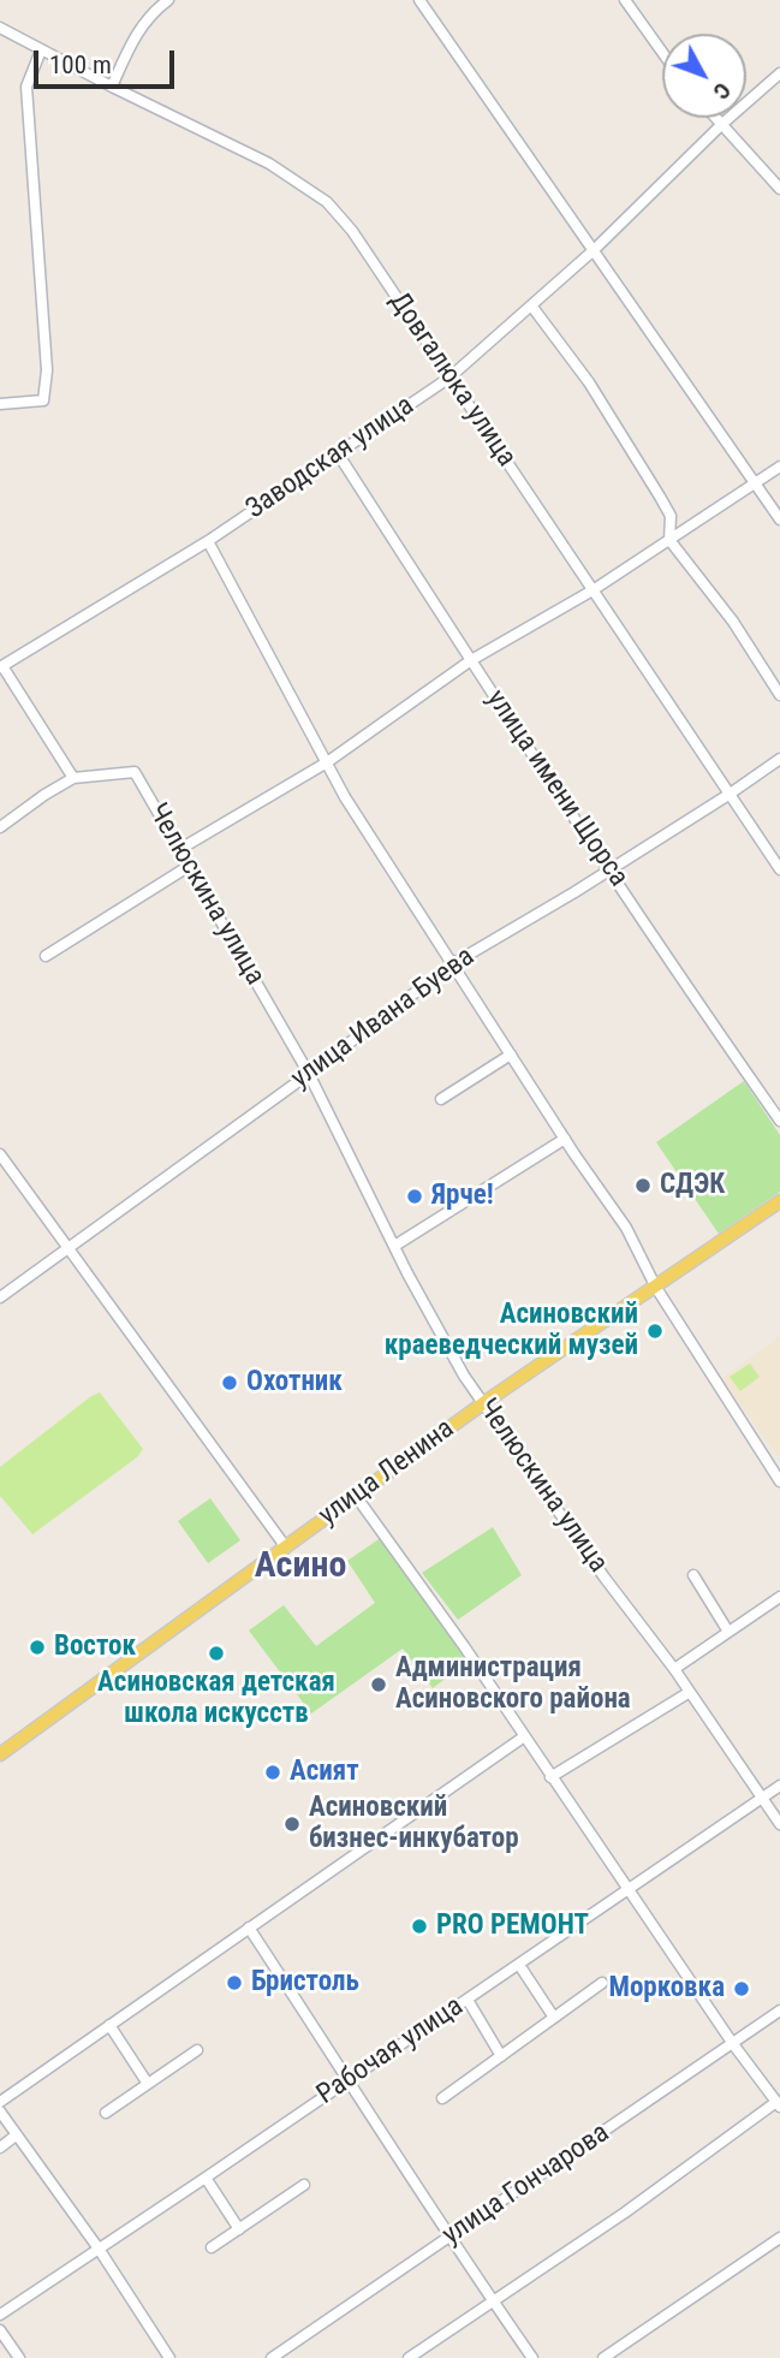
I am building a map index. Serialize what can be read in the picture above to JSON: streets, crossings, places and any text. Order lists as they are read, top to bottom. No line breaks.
{"streets":{"main road":["улица Ленина"],"street":["Довгалюка улица","Заводская улица","улица имени Щорса","Челюскина улица","улица Ивана Буева","Рабочая улица","улица Гончарова"]},"crossings":[["Довгалюка улица","Заводская улица"],["Довгалюка улица","улица Ивана Буева"],["Заводская улица","улица имени Щорса"],["улица имени Щорса","улица Ивана Буева"],["Челюскина улица","улица Ивана Буева"],["Челюскина улица","улица Ленина"],["Челюскина улица","Рабочая улица"]],"districts":["Асино"],"places":["СДЭК","Ярче!","Асиновский краеведческий музей","Охотник","Восток","Асиновская детская школа искусств","Администрация Асиновского района","Асият","Асиновский бизнес-инкубатор","PRO РЕМОНТ","Бристоль","Морковка"],"scale_bar":"100 m","north":"bottom right"}
